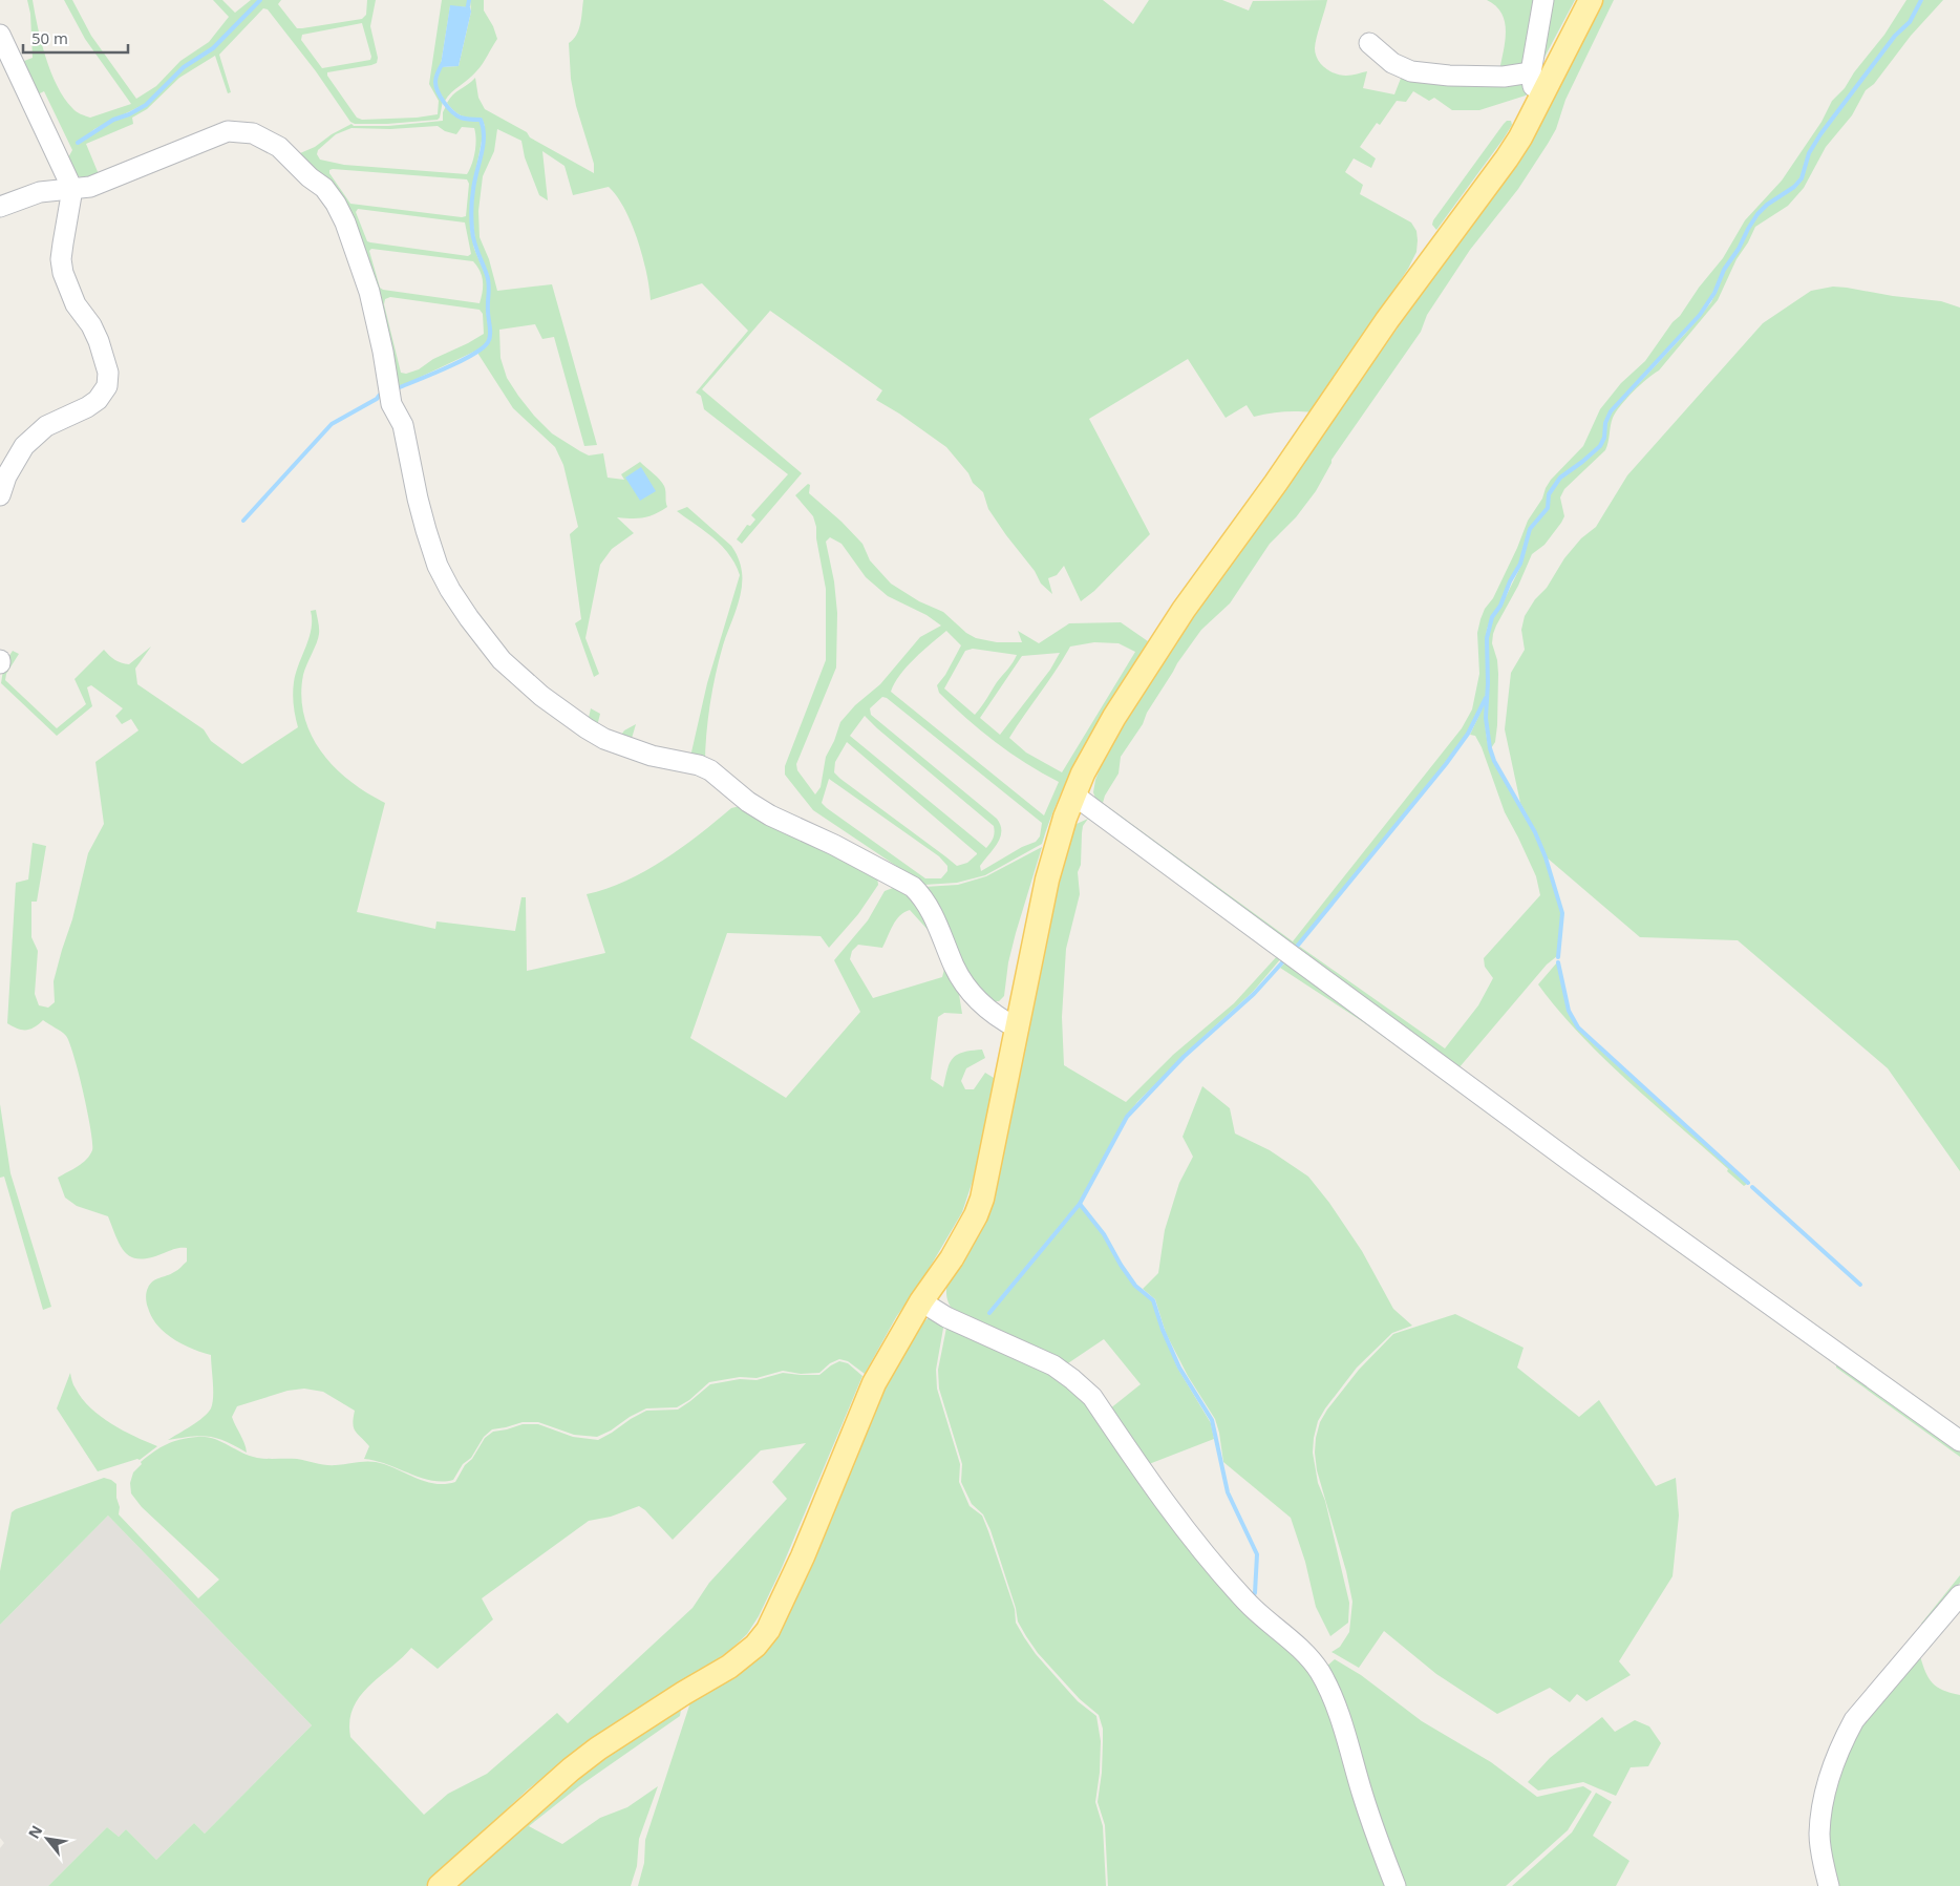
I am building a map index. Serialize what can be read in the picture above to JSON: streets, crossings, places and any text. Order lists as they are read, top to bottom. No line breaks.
{"scale_bar":"50 m","north":"top left"}
